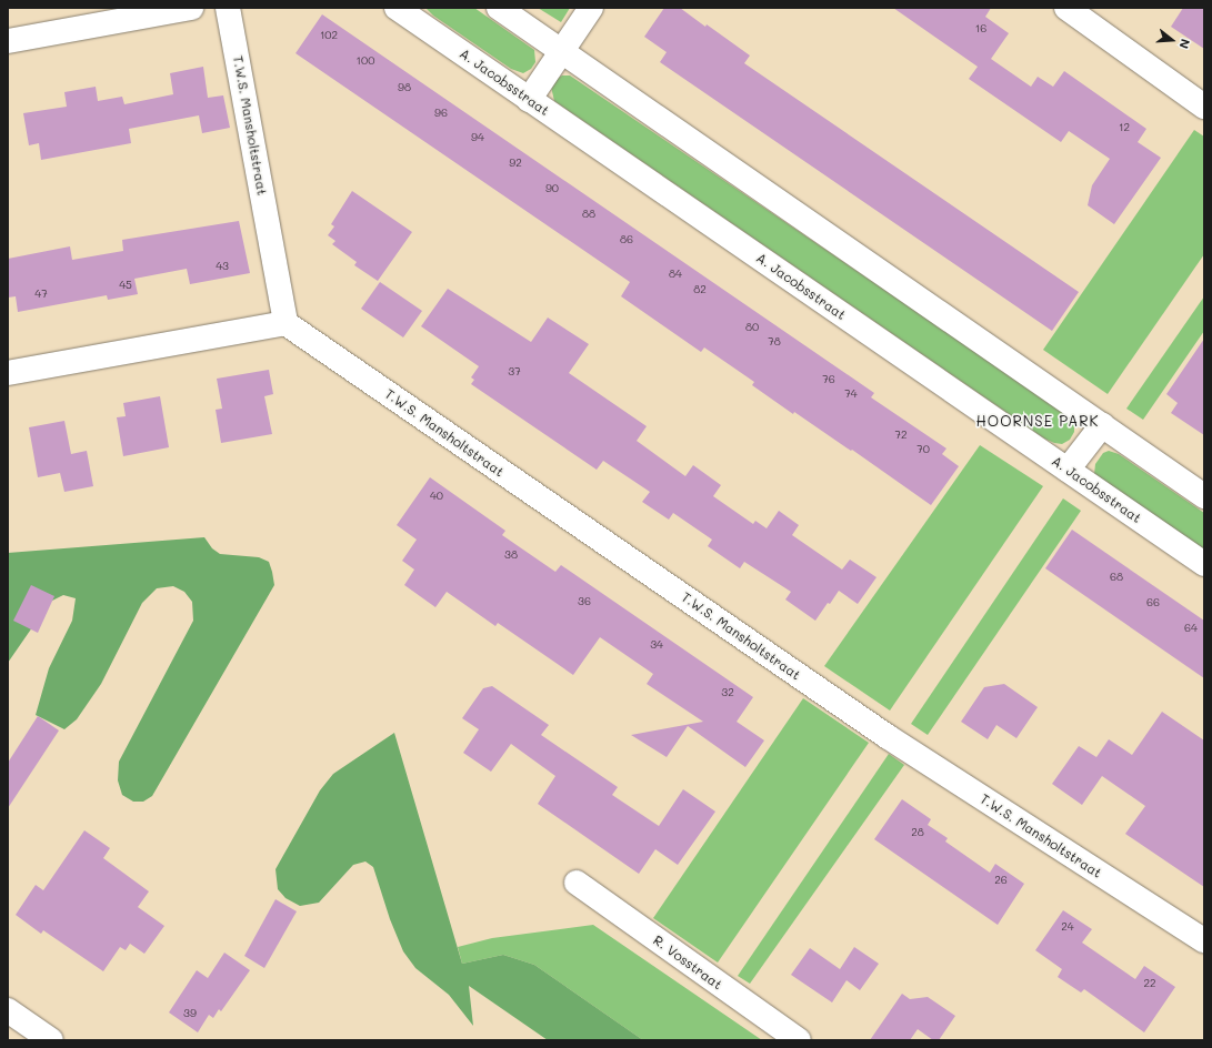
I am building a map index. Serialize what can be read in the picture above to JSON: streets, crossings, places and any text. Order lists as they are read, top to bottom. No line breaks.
{"streets":{"street":["A. Jacobsstraat","T.W.S. Mansholtstraat","R. Vosstraat"]},"districts":["HOORNSE PARK"],"house_numbers":["16","102","100","98","96","12","94","92","90","88","86","43","84","45","82","47","80","78","37","76","74","72","70","40","38","68","36","66","64","34","32","28","26","24","22","39"],"north":"right"}
